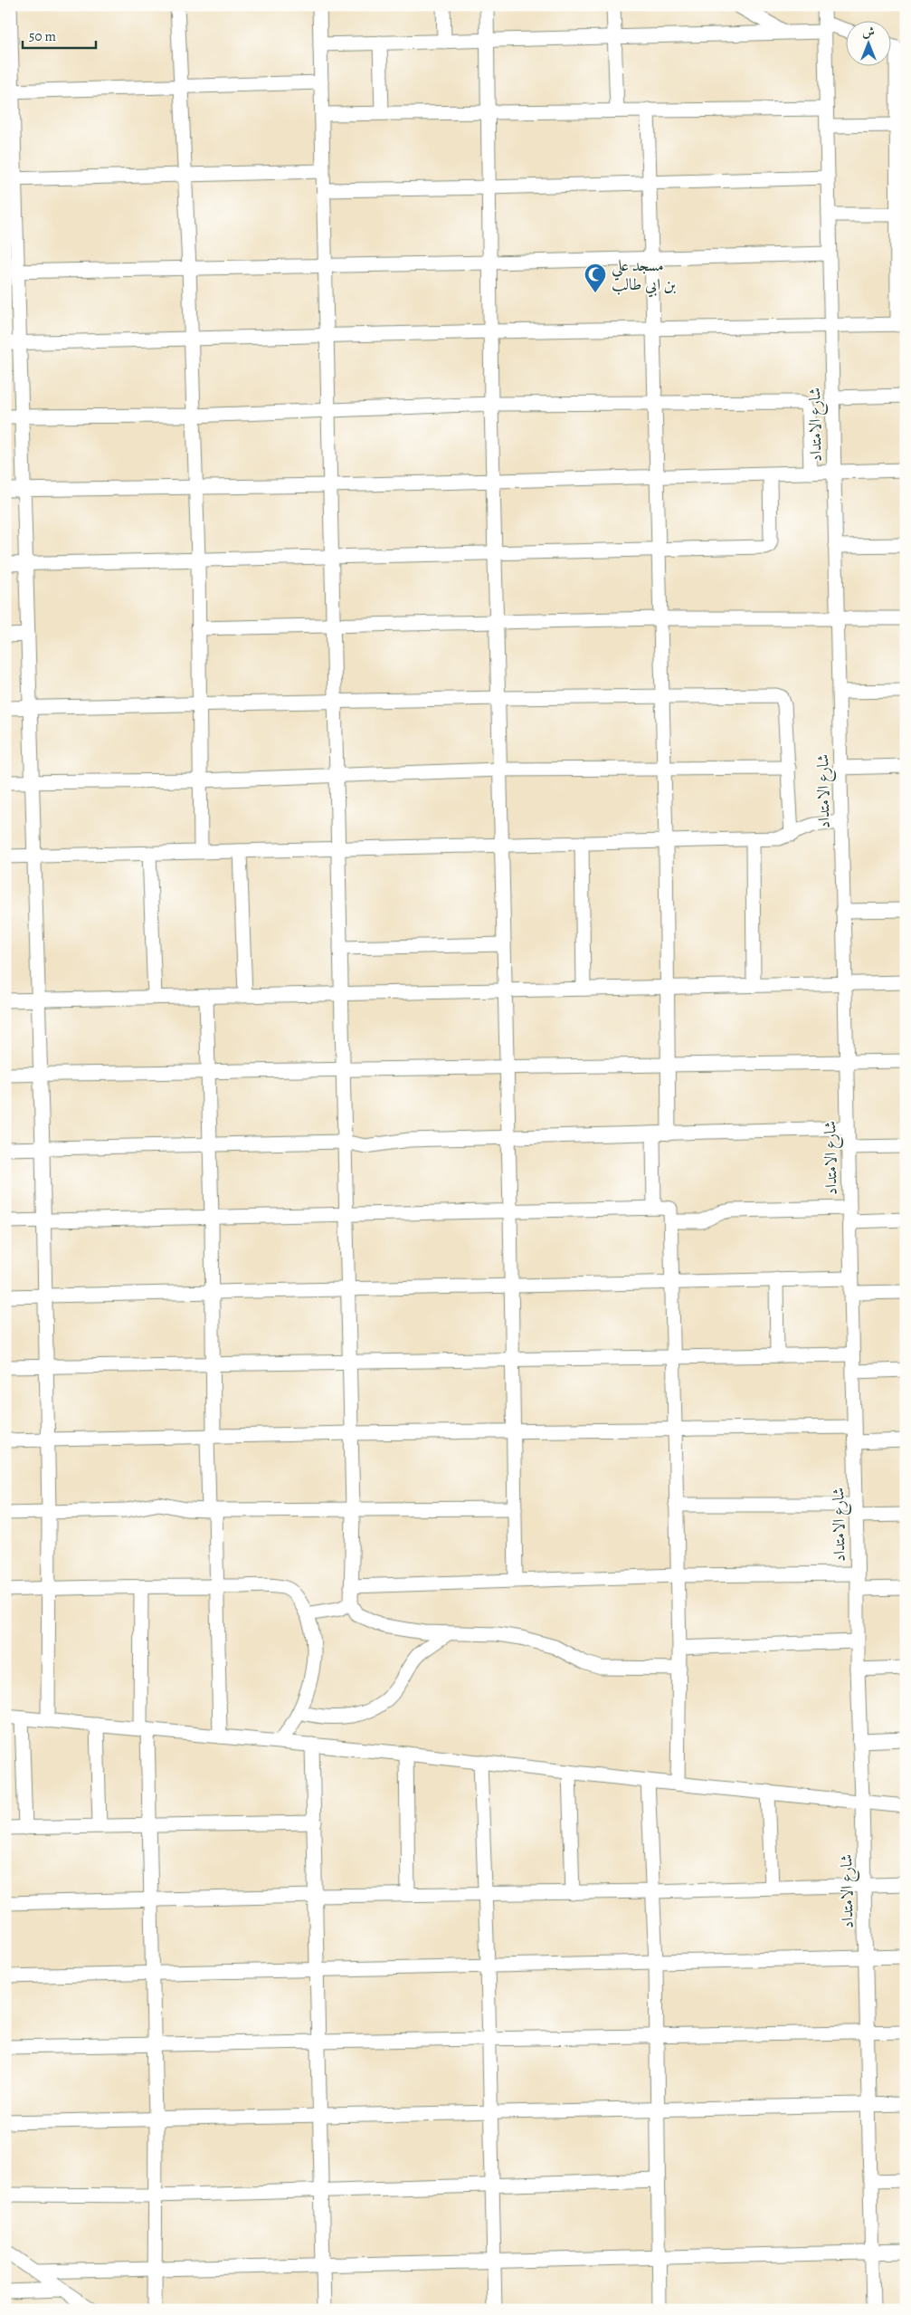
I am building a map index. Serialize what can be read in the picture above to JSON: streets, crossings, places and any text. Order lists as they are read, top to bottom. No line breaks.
{"streets":{"street":["شارع الامتداد"]},"places":{"mosque":["مسجد علي بن ابي طالب"]},"scale_bar":"50 m","north":"top"}
